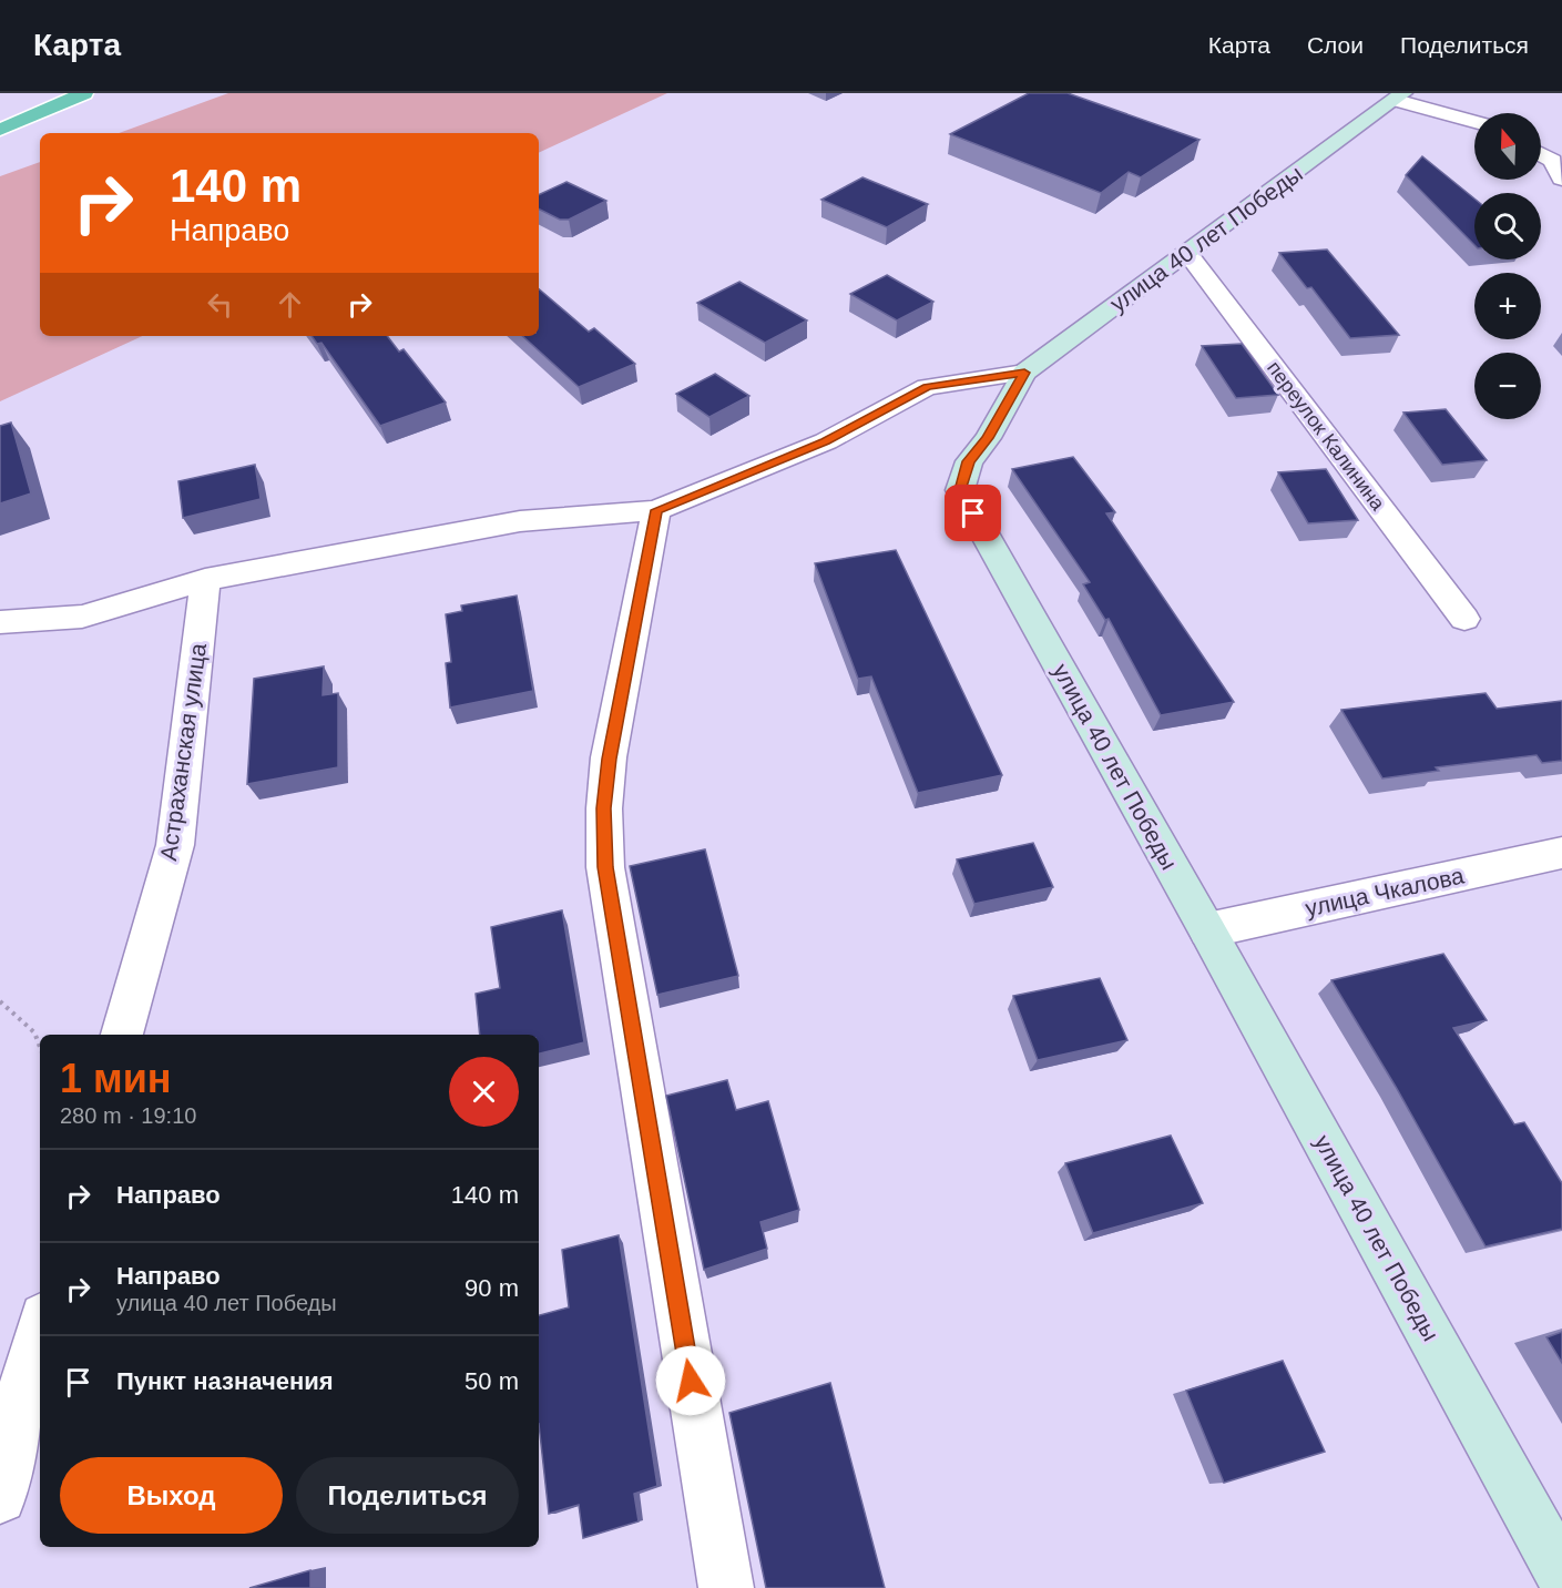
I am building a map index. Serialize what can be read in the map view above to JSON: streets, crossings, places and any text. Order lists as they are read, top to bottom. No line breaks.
{"streets":{"main road":["улица 40 лет Победы"],"street":["переулок Калинина","Астраханская улица","улица Чкалова"]},"crossings":[["улица 40 лет Победы","переулок Калинина"],["улица 40 лет Победы","улица Чкалова"]],"north":"top","page":{"header":"Карта","nav":["Карта","Слои","Поделиться"],"map_buttons":["+","−"],"turn":["140 m","Направо"],"heading":["1 мин","280 m · 19:10"],"list":[{"name":"Направо","value":"140 m"},{"name":"Направо","note":"улица 40 лет Победы","value":"90 m"},{"name":"Пункт назначения","value":"50 m"}],"buttons":["Выход","Поделиться"]}}
